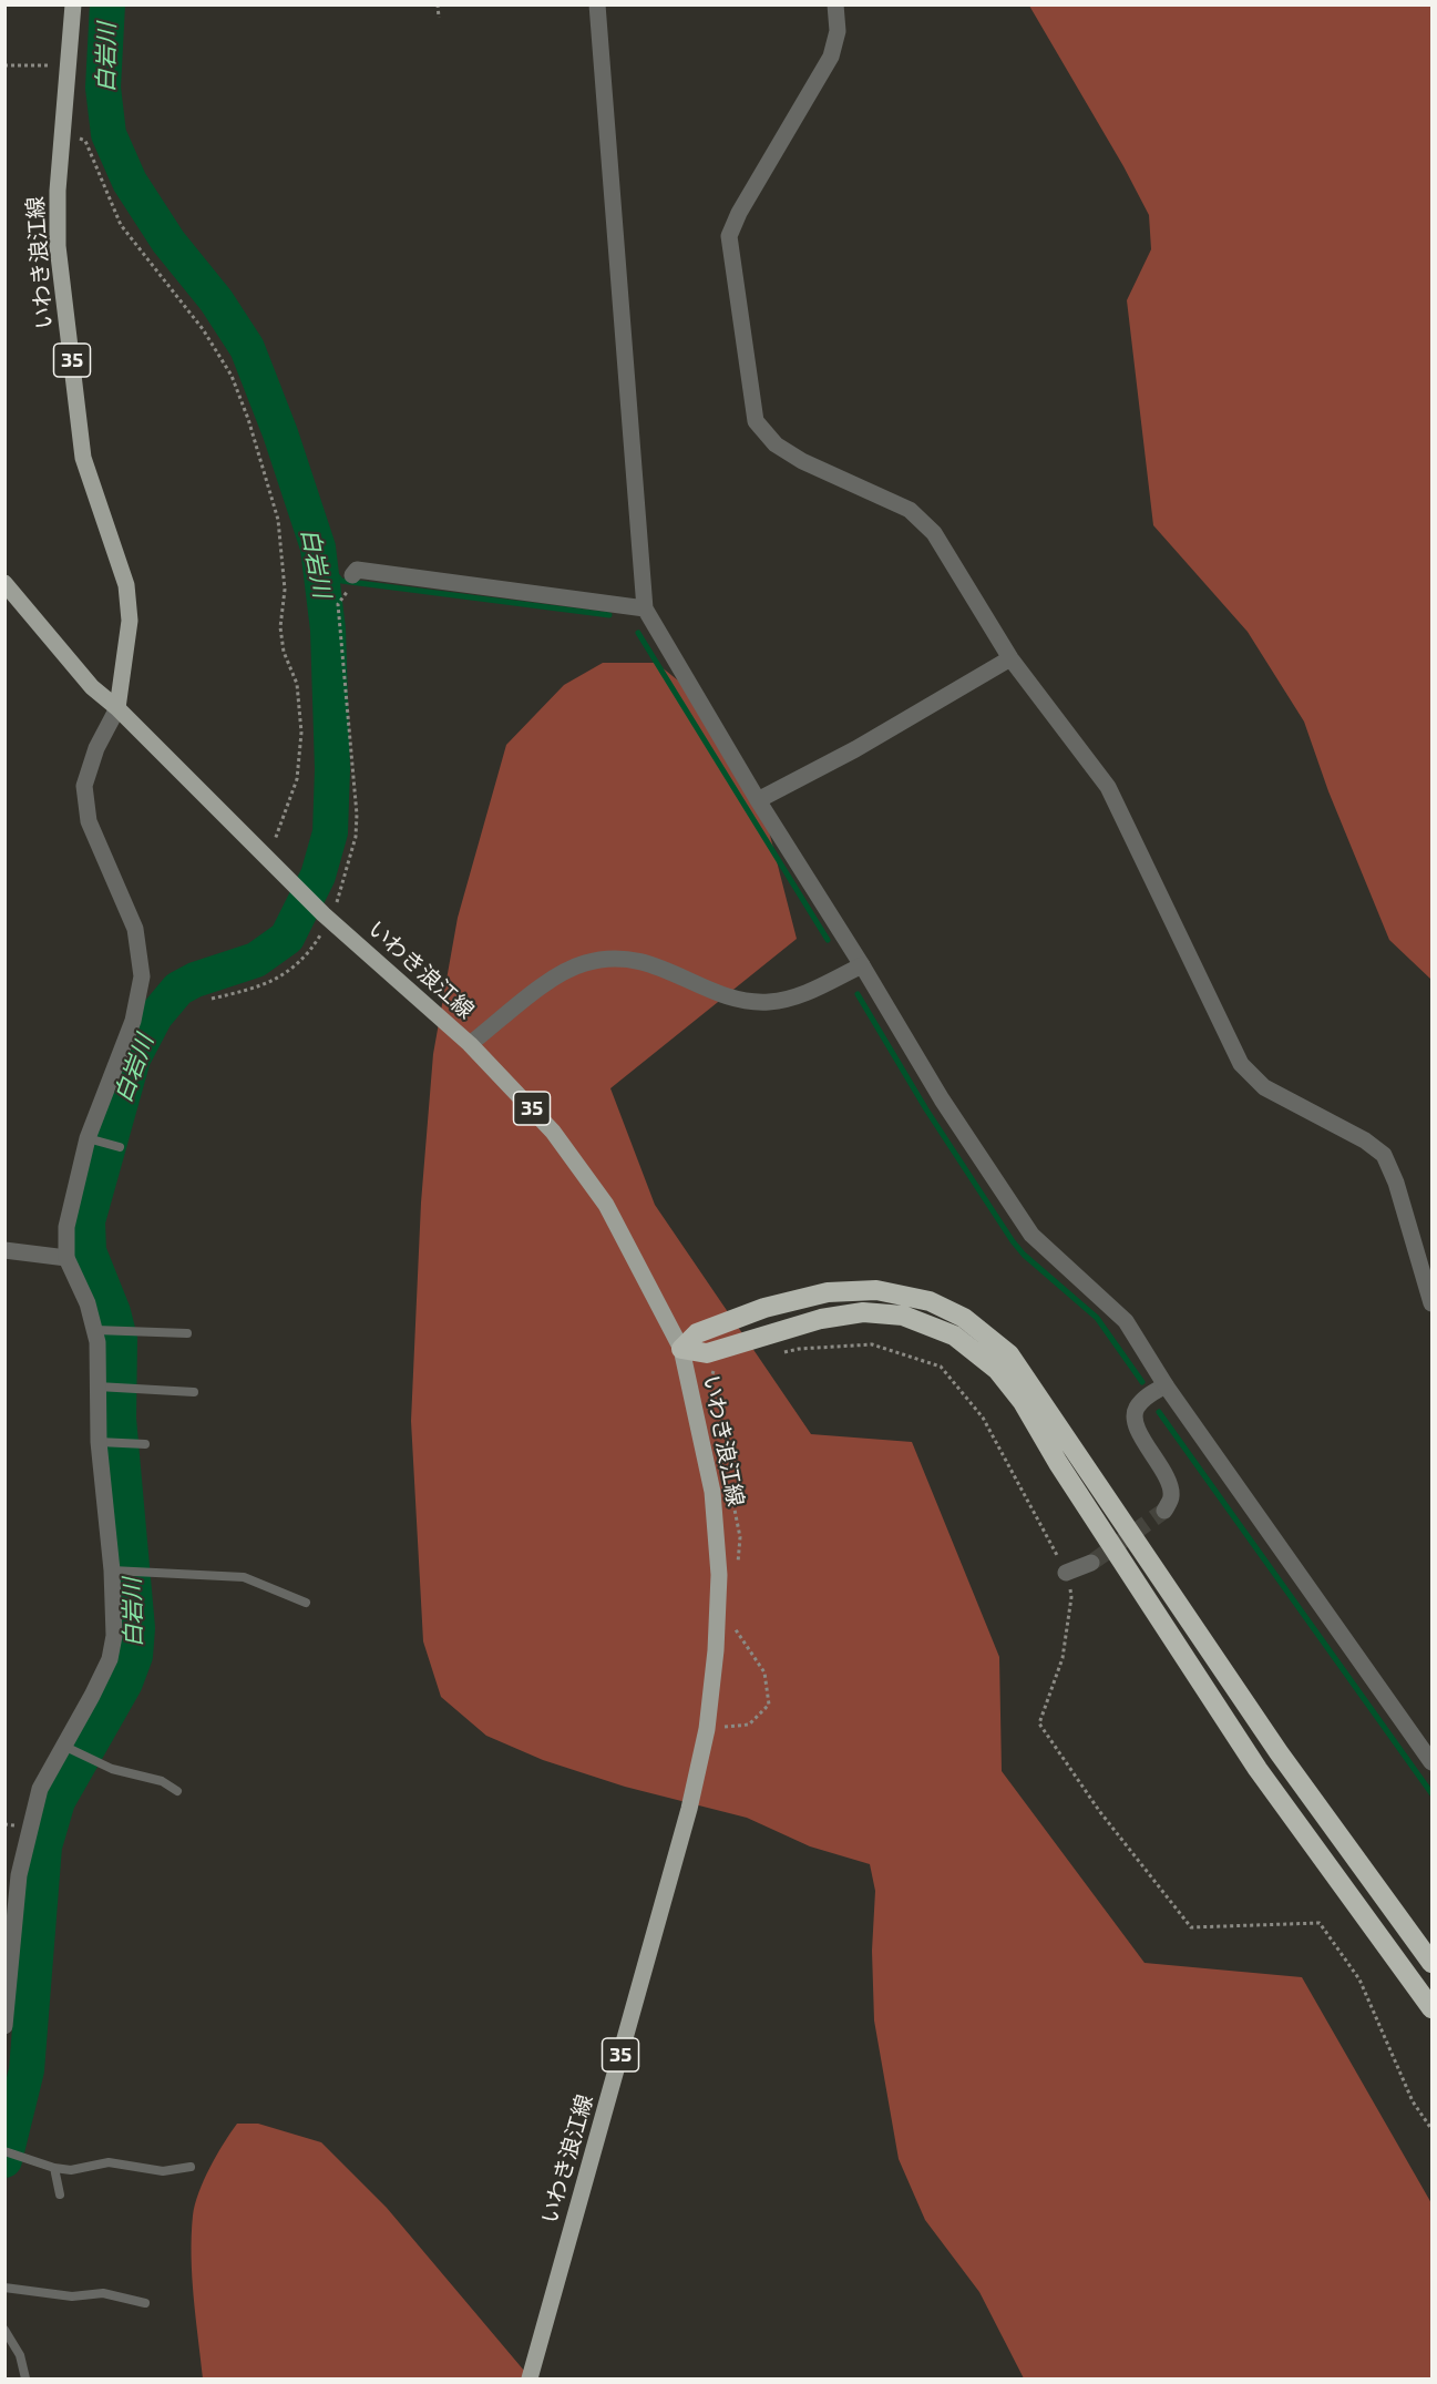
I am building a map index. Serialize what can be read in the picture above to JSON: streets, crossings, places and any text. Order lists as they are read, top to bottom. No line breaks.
{"streets":{"main road":["いわき浪江線","35"]},"water":["白岩川"]}
